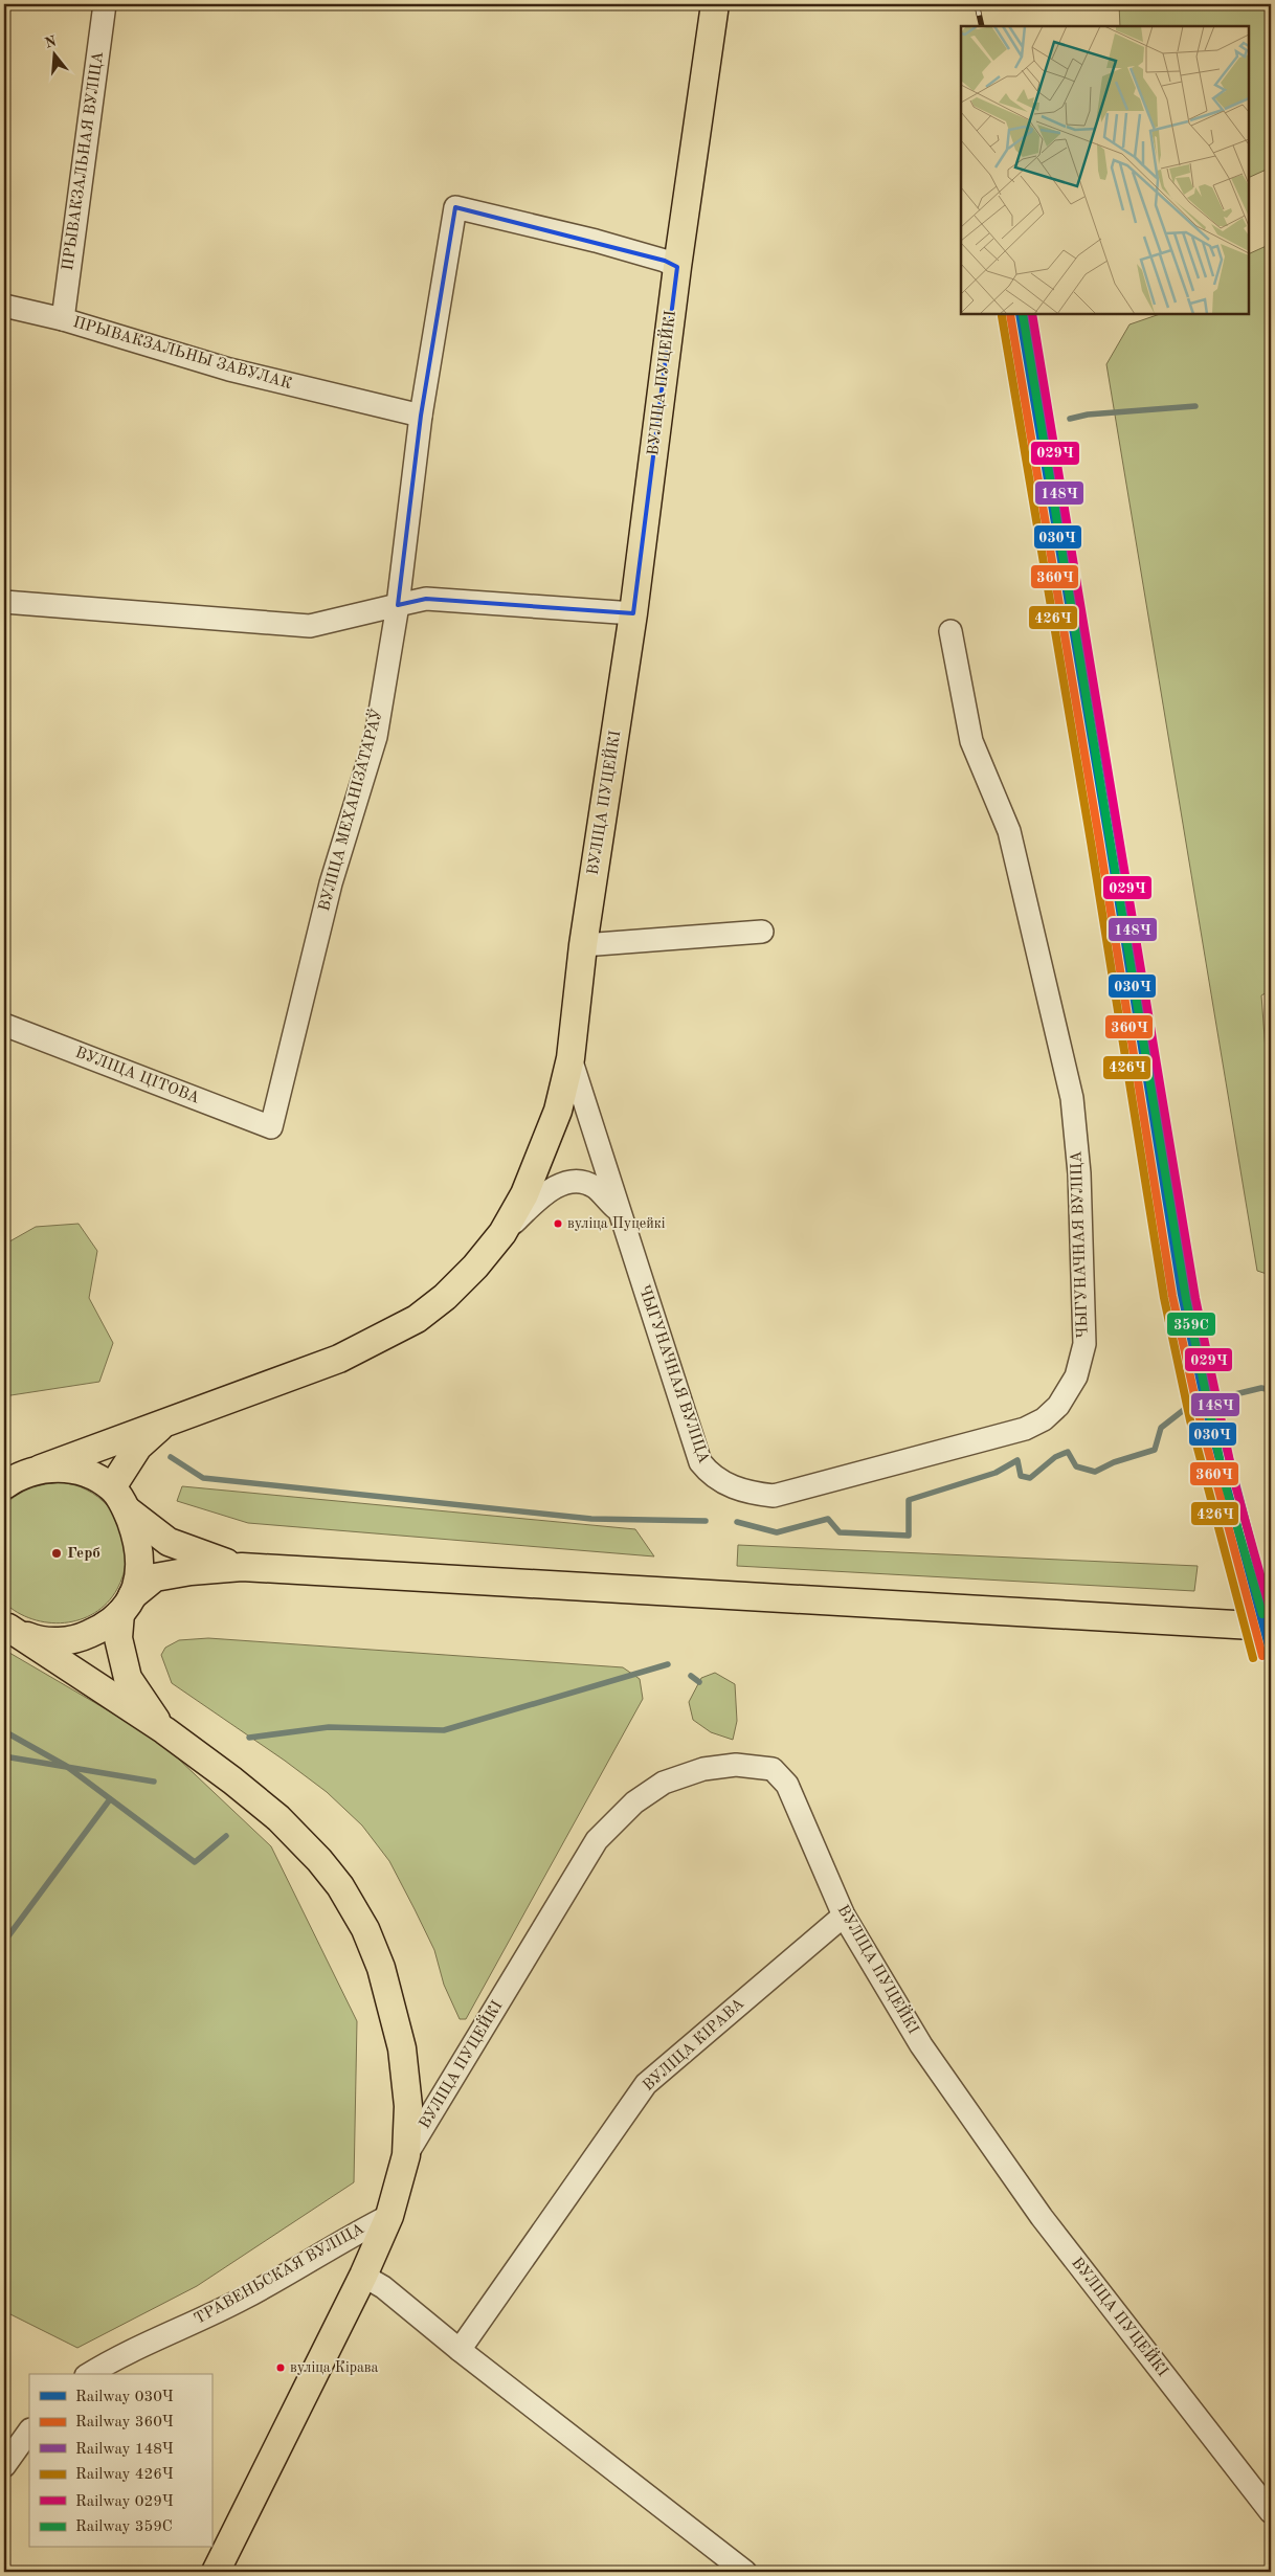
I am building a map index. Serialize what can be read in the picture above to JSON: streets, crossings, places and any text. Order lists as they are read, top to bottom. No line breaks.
{"streets":{"main road":["ВУЛІЦА ПУЦЕЙКІ"],"street":["ПРЫВАКЗАЛЬНАЯ ВУЛІЦА","ПРЫВАКЗАЛЬНЫ ЗАВУЛАК","ВУЛІЦА МЕХАНІЗАТАРАЎ","ВУЛІЦА ЦІТОВА","ЧЫГУНАЧНАЯ ВУЛІЦА","ВУЛІЦА КІРАВА","ТРАВЕНЬСКАЯ ВУЛІЦА"]},"crossings":[["ПРЫВАКЗАЛЬНАЯ ВУЛІЦА","ПРЫВАКЗАЛЬНЫ ЗАВУЛАК"],["ПРЫВАКЗАЛЬНЫ ЗАВУЛАК","ВУЛІЦА МЕХАНІЗАТАРАЎ"],["ВУЛІЦА ПУЦЕЙКІ","ВУЛІЦА МЕХАНІЗАТАРАЎ"],["ВУЛІЦА ПУЦЕЙКІ","ЧЫГУНАЧНАЯ ВУЛІЦА"],["ВУЛІЦА ПУЦЕЙКІ","ВУЛІЦА КІРАВА"],["ВУЛІЦА МЕХАНІЗАТАРАЎ","ВУЛІЦА ЦІТОВА"]],"places":["вуліца Пуцейкі","Герб","вуліца Кірава"],"lines":["rail line 030Ч","rail line 360Ч","rail line 148Ч","rail line 029Ч","rail line 359С","rail line 426Ч"],"legend":["Railway 030Ч","Railway 360Ч","Railway 148Ч","Railway 426Ч","Railway 029Ч","Railway 359С"],"north":"top"}
